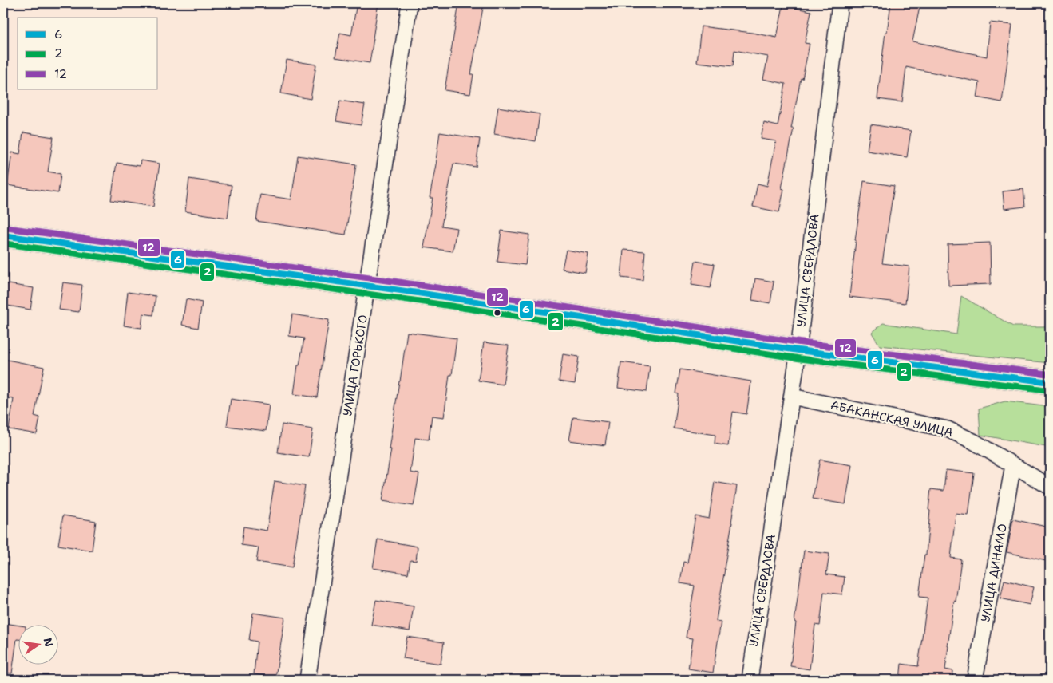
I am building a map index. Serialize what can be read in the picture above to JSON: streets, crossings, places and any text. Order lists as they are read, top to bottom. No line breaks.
{"streets":{"street":["УЛИЦА СВЕРДЛОВА","УЛИЦА ГОРЬКОГО","АБАКАНСКАЯ УЛИЦА","УЛИЦА ДИНАМО"]},"crossings":[["УЛИЦА СВЕРДЛОВА","АБАКАНСКАЯ УЛИЦА"],["АБАКАНСКАЯ УЛИЦА","УЛИЦА ДИНАМО"]],"lines":["transit line 12","transit line 6","transit line 2"],"legend":["6","2","12"],"north":"right"}
